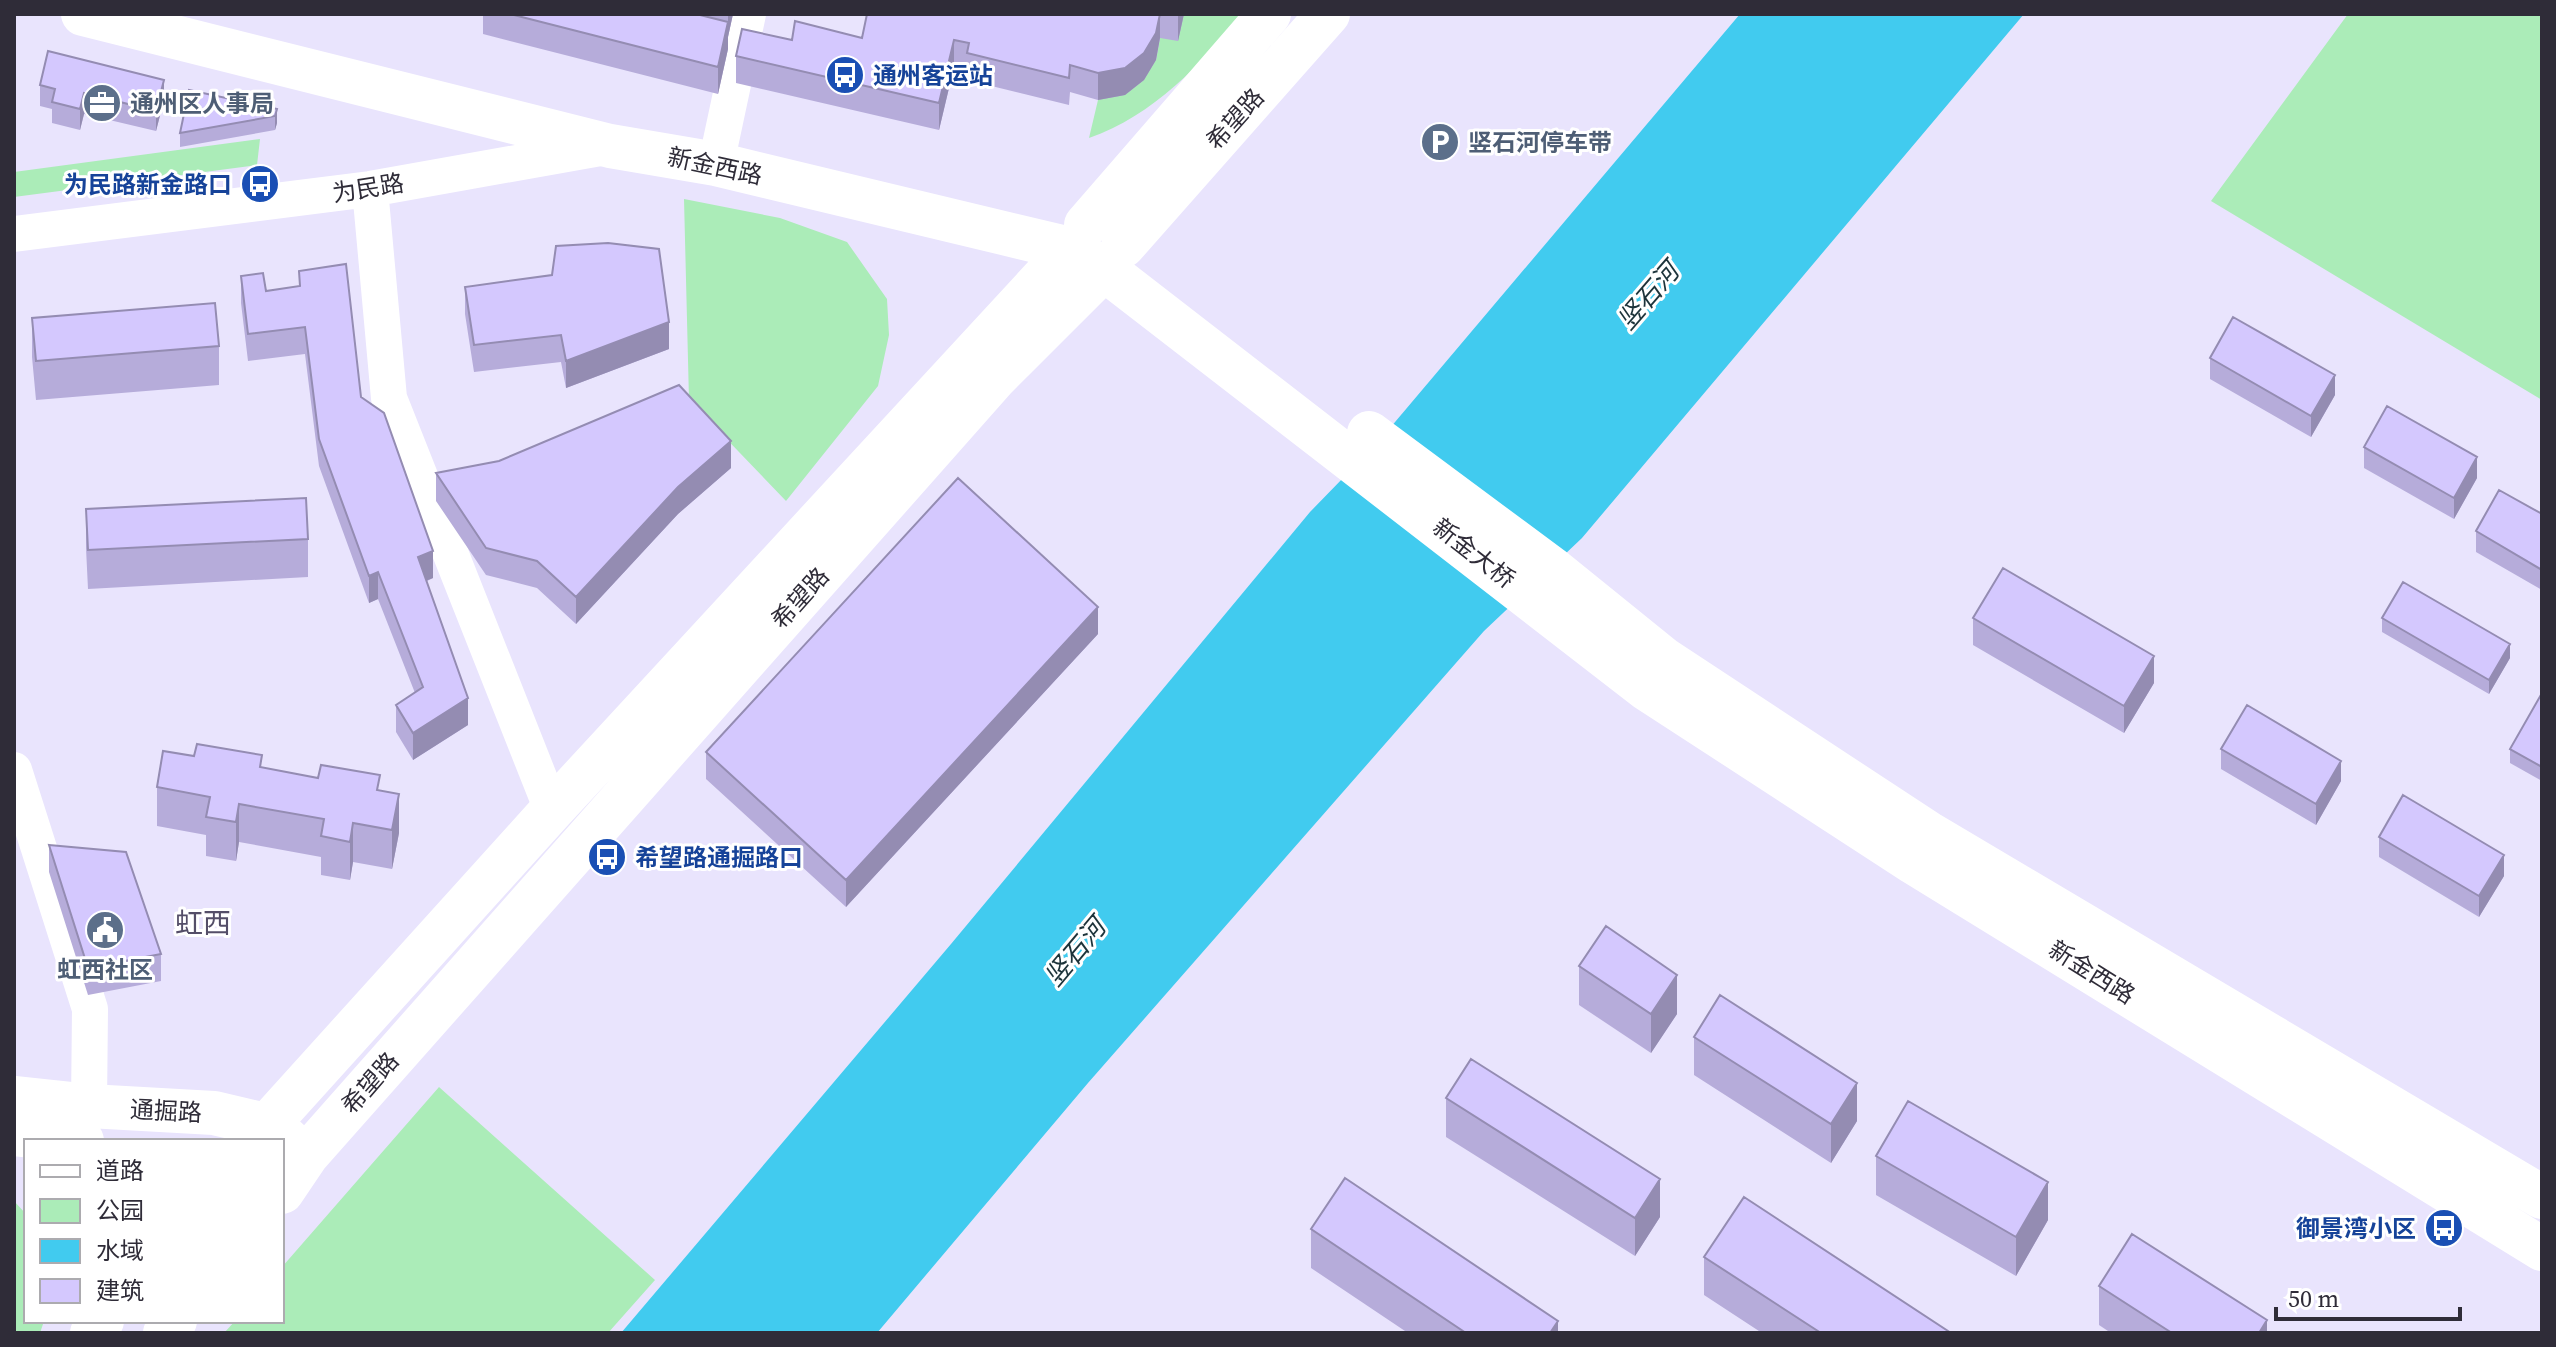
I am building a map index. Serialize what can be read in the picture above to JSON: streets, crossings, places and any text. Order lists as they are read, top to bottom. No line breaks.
{"streets":{"main road":["希望路","新金西路","新金大桥","通掘路"],"street":["为民路"]},"crossings":[["希望路","新金西路"],["希望路","通掘路"],["新金西路","为民路"],["新金西路","新金大桥"]],"districts":["虹西"],"water":["竖石河"],"places":{"bus stop":["通州客运站","为民路新金路口","希望路通掘路口","御景湾小区"],"office":["通州区人事局"],"parking":["竖石河停车带"],"public building":["虹西社区"]},"legend":["道路","公园","水域","建筑"],"scale_bar":"50 m"}
